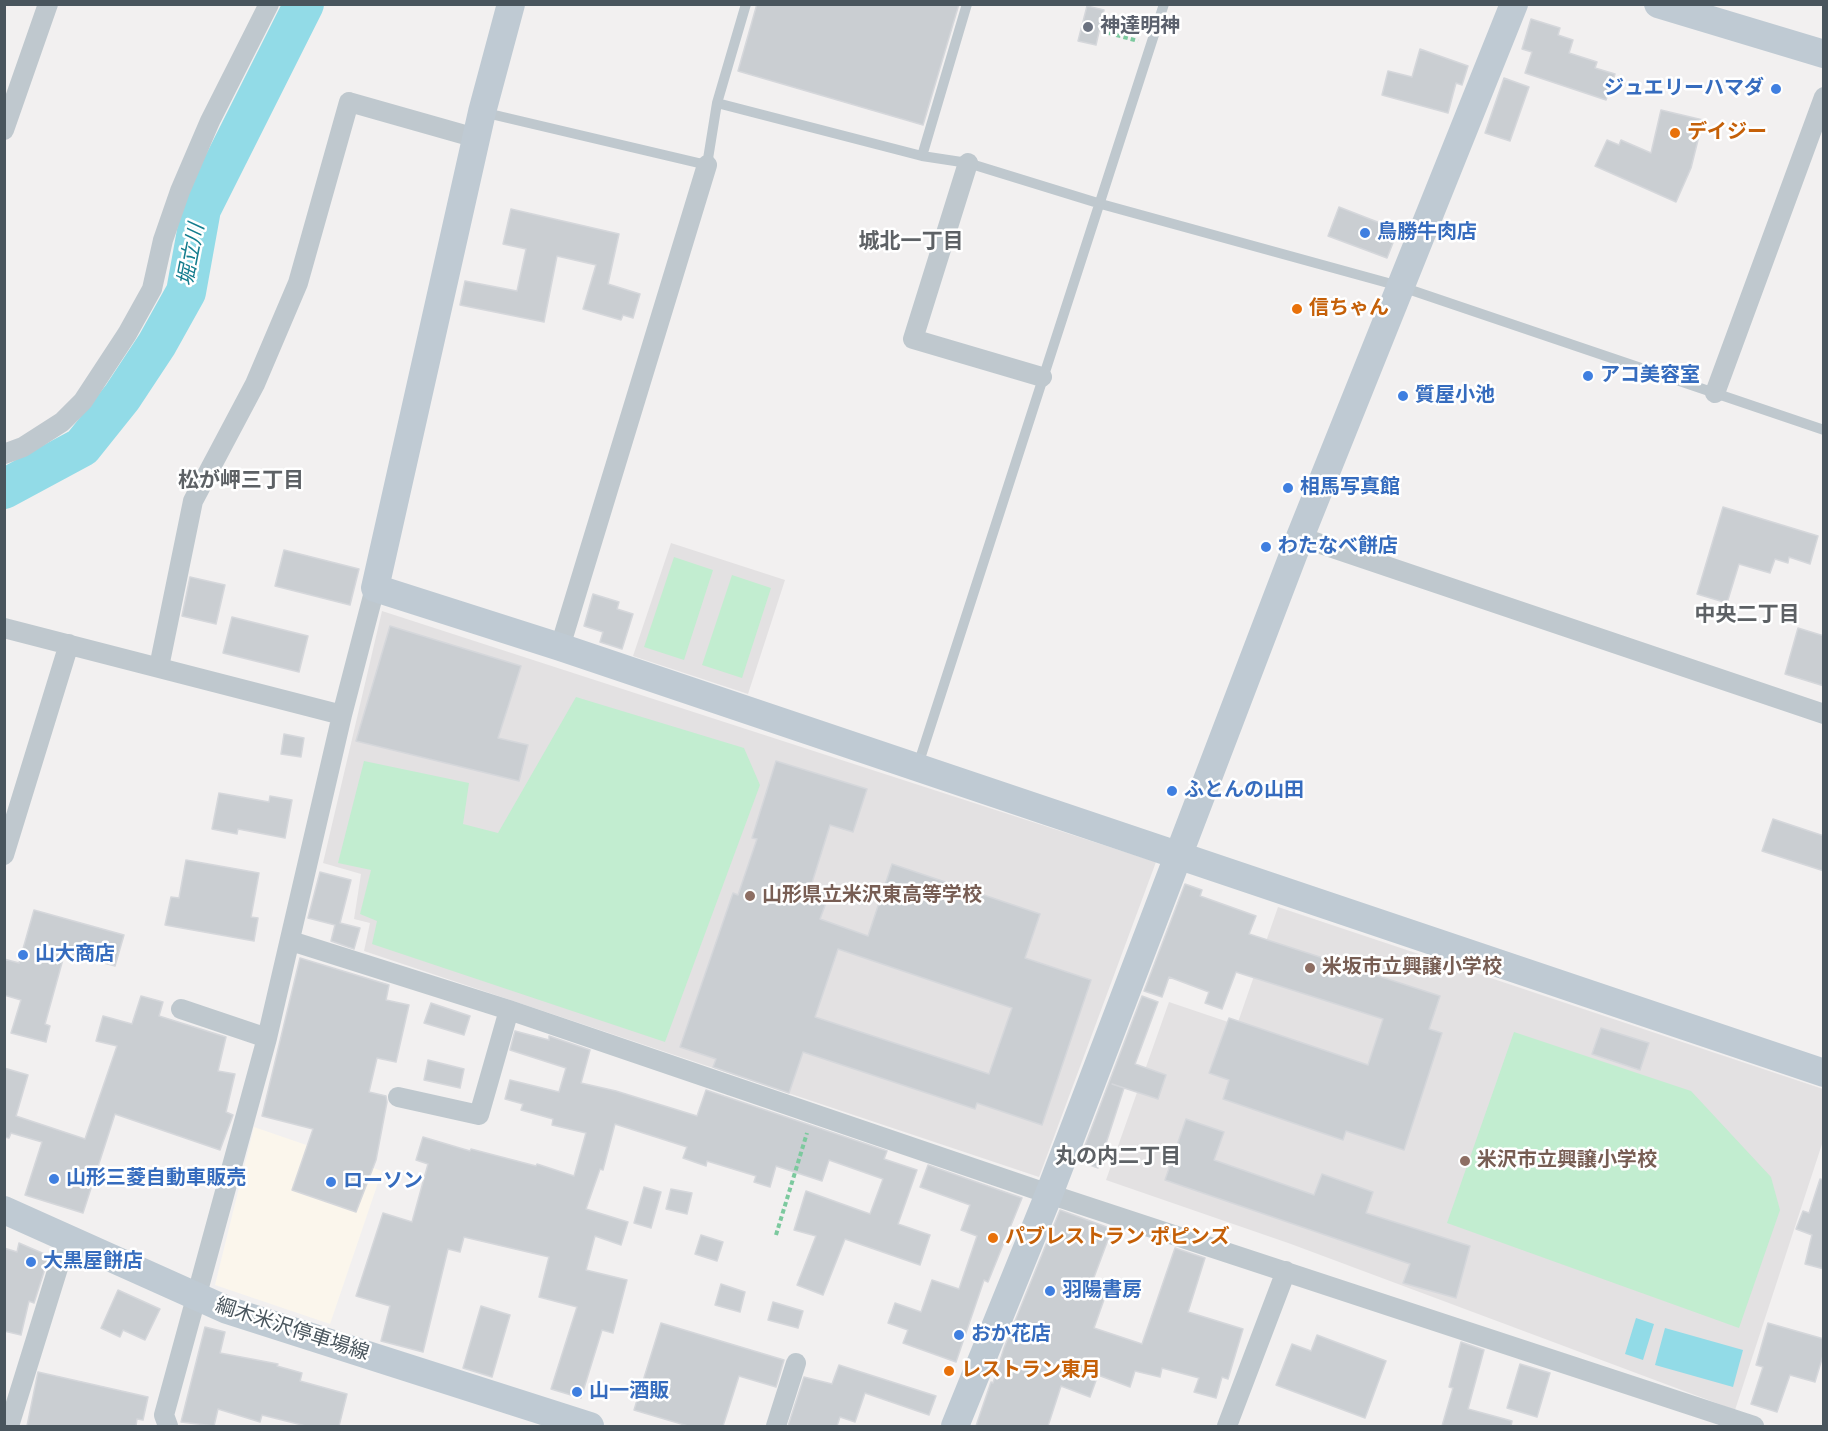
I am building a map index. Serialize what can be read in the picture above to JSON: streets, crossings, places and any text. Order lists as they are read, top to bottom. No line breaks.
{"streets":{"street":["綱木米沢停車場線"]},"districts":["城北一丁目","松が岬三丁目","中央二丁目","丸の内二丁目"],"water":["堀立川"],"places":["神達明神","ジュエリーハマダ","デイジー","鳥勝牛肉店","信ちゃん","アコ美容室","質屋小池","相馬写真館","わたなべ餅店","ふとんの山田","山形県立米沢東高等学校","山大商店","米坂市立興譲小学校","米沢市立興譲小学校","山形三菱自動車販売","ローソン","パブレストラン ポピンズ","大黒屋餅店","羽陽書房","おか花店","レストラン東月","山一酒販"]}
